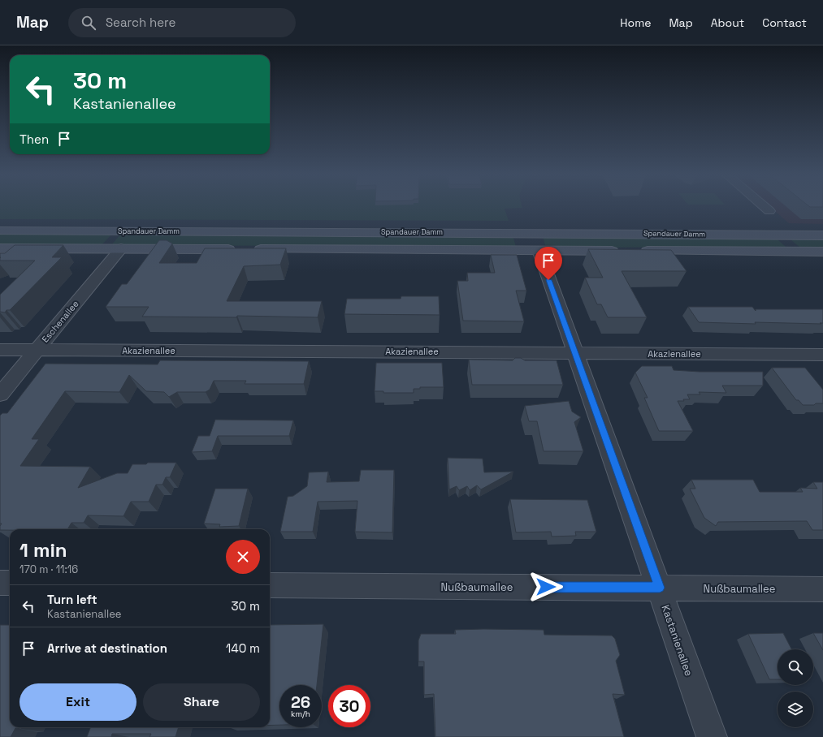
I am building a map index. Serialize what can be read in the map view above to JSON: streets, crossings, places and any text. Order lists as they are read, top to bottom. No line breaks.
{"streets":{"main road":["Spandauer Damm"],"street":["Eschenallee","Akazienallee","Nußbaumallee","Kastanienallee"]},"crossings":[["Spandauer Damm","Eschenallee"],["Spandauer Damm","Kastanienallee"],["Eschenallee","Akazienallee"],["Akazienallee","Kastanienallee"],["Nußbaumallee","Kastanienallee"]],"page":{"header":"Map","search":"Search here","nav":["Home","Map","About","Contact"],"turn":["30 m","Kastanienallee"],"then":"Then","heading":["1 min","170 m · 11:16"],"list":[{"name":"Turn left","note":"Kastanienallee","value":"30 m"},{"name":"Arrive at destination","value":"140 m"}],"buttons":["Exit","Share"],"speed":"26 km/h","limit":"30"}}
